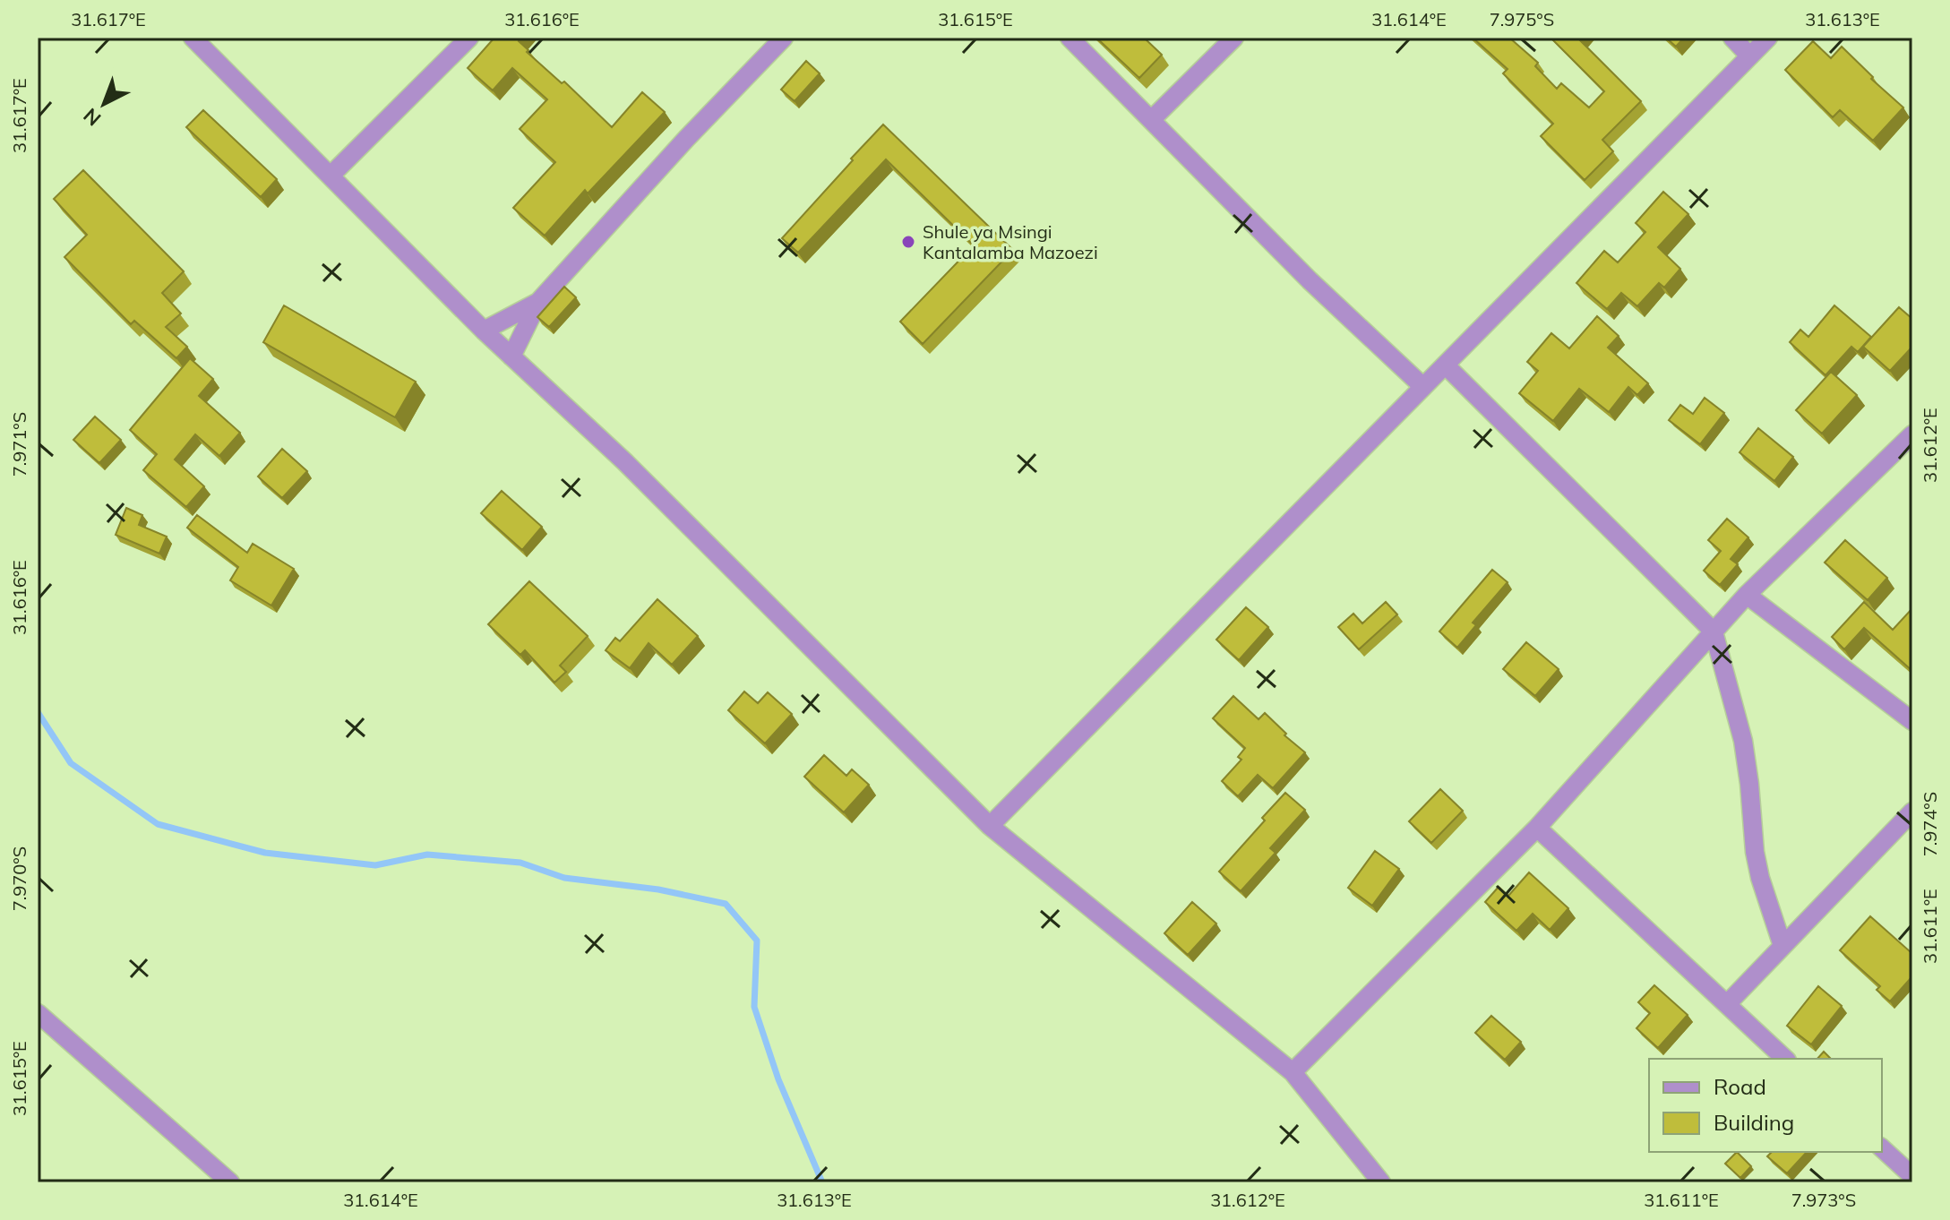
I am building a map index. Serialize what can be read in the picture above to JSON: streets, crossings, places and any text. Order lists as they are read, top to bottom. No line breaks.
{"places":["Shule ya Msingi Kantalamba Mazoezi"],"legend":["Road","Building"],"north":"bottom left","coordinates":["31.617°E","31.616°E","31.615°E","31.614°E","7.975°S","31.613°E","7.971°S","31.612°E","7.974°S","7.970°S","31.611°E","7.973°S"]}
